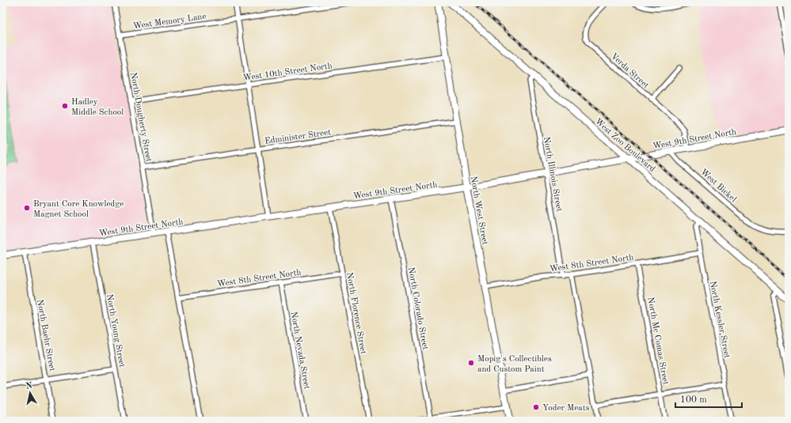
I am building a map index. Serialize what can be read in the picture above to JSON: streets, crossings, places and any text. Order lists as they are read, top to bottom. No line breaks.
{"streets":{"main road":["West 9th Street North","West Zoo Boulevard","North West Street"],"street":["West Memory Lane","Verda Street","West 10th Street North","North Dougherty Street","Edminister Street","North Illinois Street","West Bickel","West 8th Street North","North Colorado Street","North Florence Street","North Kessler Street","North Young Street","North Baehr Street","North Mc Comas Street","North Nevada Street"]},"crossings":[["West Memory Lane","North Dougherty Street"],["Verda Street","West 9th Street North"],["West 10th Street North","North Dougherty Street"],["West 10th Street North","North West Street"],["North Dougherty Street","Edminister Street"],["North Dougherty Street","West 9th Street North"],["Edminister Street","North West Street"],["West 9th Street North","West Zoo Boulevard"],["West 9th Street North","North Illinois Street"],["West 9th Street North","West Bickel"],["West 9th Street North","North West Street"],["West 9th Street North","North Colorado Street"],["West 9th Street North","North Florence Street"],["West 9th Street North","North Young Street"],["West 9th Street North","North Baehr Street"],["West Zoo Boulevard","North Illinois Street"],["West Zoo Boulevard","North Kessler Street"],["North Illinois Street","West 8th Street North"],["North West Street","West 8th Street North"],["West 8th Street North","North Florence Street"],["West 8th Street North","North Kessler Street"],["West 8th Street North","North Mc Comas Street"],["West 8th Street North","North Nevada Street"]],"places":["Hadley Middle School","Bryant Core Knowledge Magnet School","Mopig's Collectibles and Custom Paint","Yoder Meats"],"scale_bar":"100 m","north":"top"}
